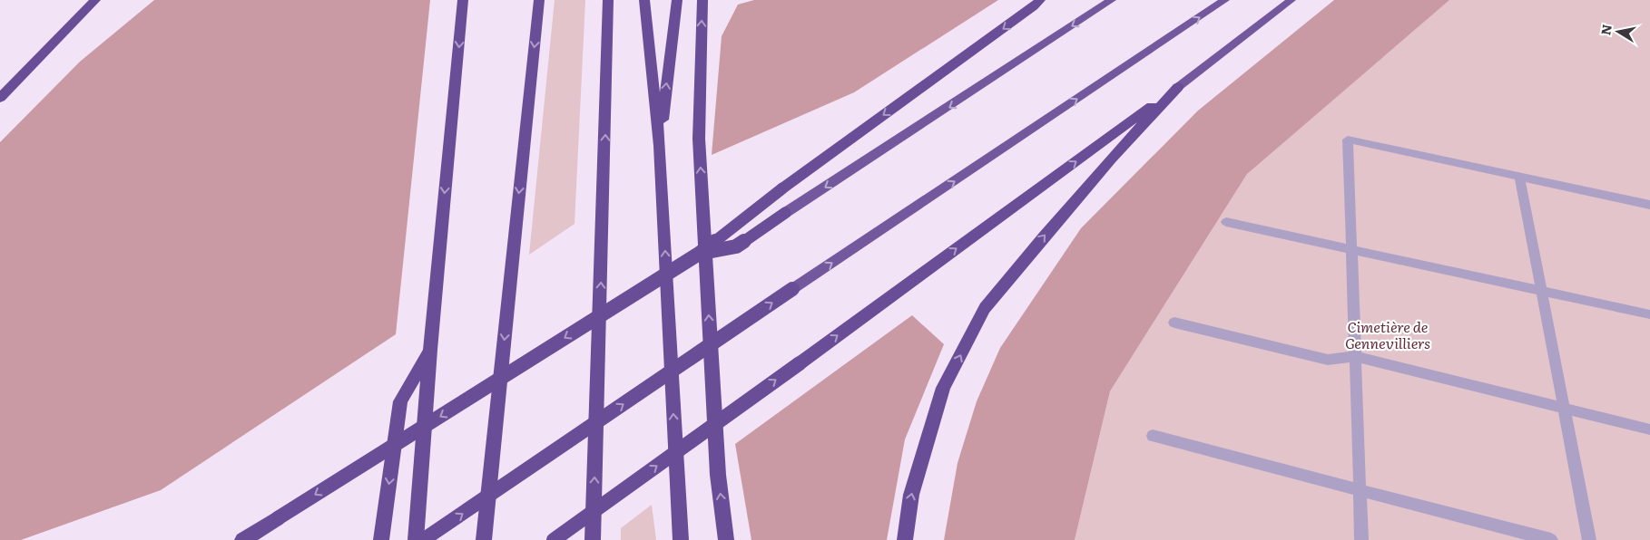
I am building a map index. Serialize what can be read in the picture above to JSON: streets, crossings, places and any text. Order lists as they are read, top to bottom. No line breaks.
{"parks":["Cimetière de Gennevilliers"],"north":"left"}
